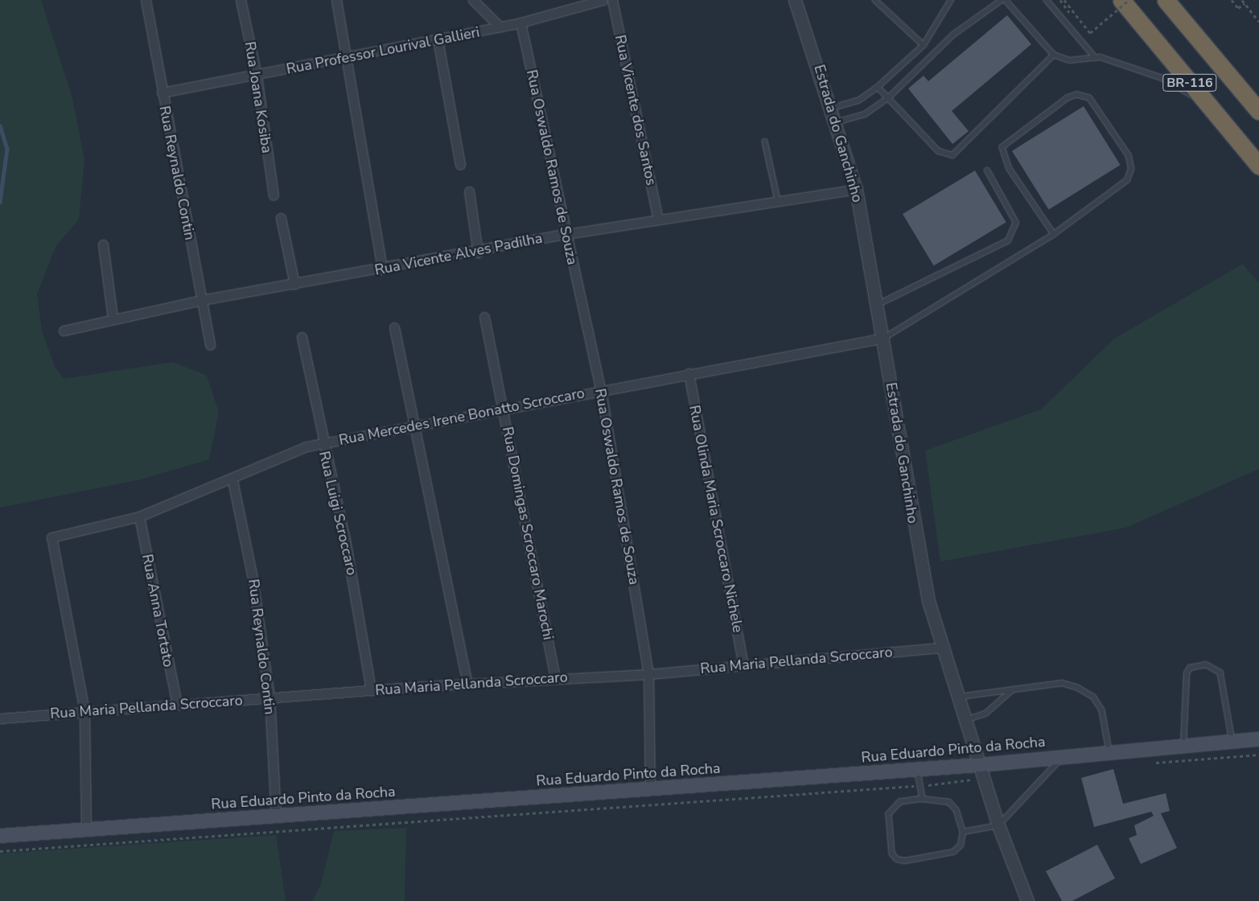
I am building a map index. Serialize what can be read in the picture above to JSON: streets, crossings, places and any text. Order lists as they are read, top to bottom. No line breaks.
{"streets":{"highway":["BR-116"],"main road":["Rua Eduardo Pinto da Rocha"],"street":["Rua Professor Lourival Gallieri","Rua Joana Kosiba","Rua Vicente dos Santos","Estrada do Ganchinho","Rua Oswaldo Ramos de Souza","Rua Reynaldo Contin","Rua Vicente Alves Padilha","Rua Mercedes Irene Bonatto Scroccaro","Rua Luigi Scroccaro","Rua Olinda Maria Scroccaro Nichele","Rua Domingas Scroccaro Marochi","Rua Anna Tortato","Rua Maria Pellanda Scroccaro"]},"crossings":[["Rua Professor Lourival Gallieri","Rua Joana Kosiba"],["Rua Professor Lourival Gallieri","Rua Oswaldo Ramos de Souza"],["Rua Professor Lourival Gallieri","Rua Reynaldo Contin"],["Rua Vicente dos Santos","Rua Vicente Alves Padilha"],["Estrada do Ganchinho","Rua Vicente Alves Padilha"],["Estrada do Ganchinho","Rua Mercedes Irene Bonatto Scroccaro"],["Estrada do Ganchinho","Rua Maria Pellanda Scroccaro"],["Estrada do Ganchinho","Rua Eduardo Pinto da Rocha"],["Rua Oswaldo Ramos de Souza","Rua Vicente Alves Padilha"],["Rua Oswaldo Ramos de Souza","Rua Mercedes Irene Bonatto Scroccaro"],["Rua Oswaldo Ramos de Souza","Rua Maria Pellanda Scroccaro"],["Rua Oswaldo Ramos de Souza","Rua Eduardo Pinto da Rocha"],["Rua Reynaldo Contin","Rua Vicente Alves Padilha"],["Rua Reynaldo Contin","Rua Mercedes Irene Bonatto Scroccaro"],["Rua Reynaldo Contin","Rua Maria Pellanda Scroccaro"],["Rua Reynaldo Contin","Rua Eduardo Pinto da Rocha"],["Rua Mercedes Irene Bonatto Scroccaro","Rua Luigi Scroccaro"],["Rua Mercedes Irene Bonatto Scroccaro","Rua Olinda Maria Scroccaro Nichele"],["Rua Mercedes Irene Bonatto Scroccaro","Rua Domingas Scroccaro Marochi"],["Rua Mercedes Irene Bonatto Scroccaro","Rua Anna Tortato"],["Rua Mercedes Irene Bonatto Scroccaro","Rua Maria Pellanda Scroccaro"],["Rua Luigi Scroccaro","Rua Maria Pellanda Scroccaro"],["Rua Olinda Maria Scroccaro Nichele","Rua Maria Pellanda Scroccaro"],["Rua Domingas Scroccaro Marochi","Rua Maria Pellanda Scroccaro"],["Rua Anna Tortato","Rua Maria Pellanda Scroccaro"]]}
